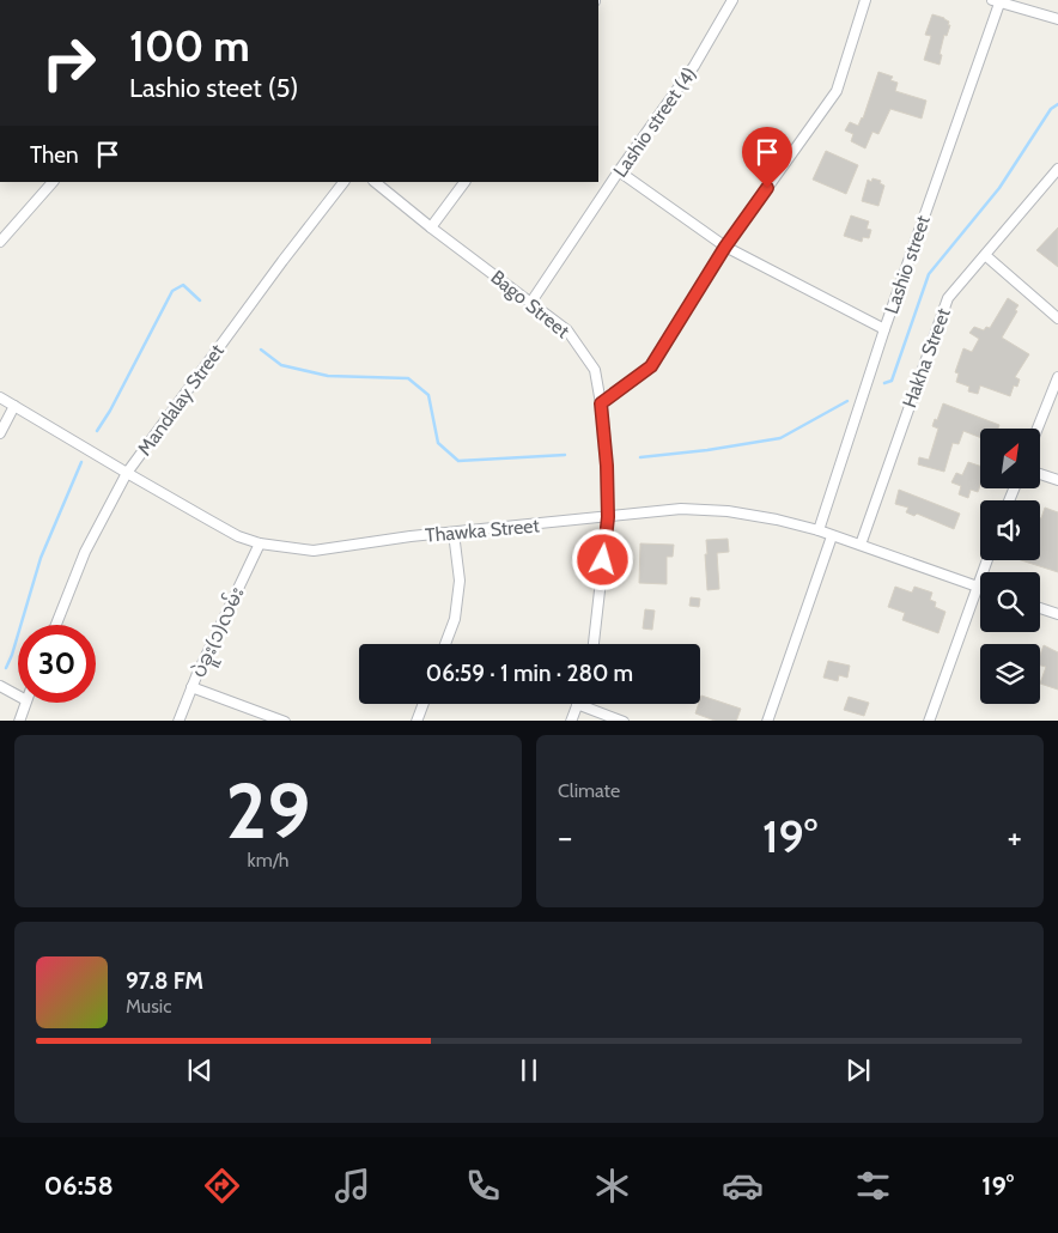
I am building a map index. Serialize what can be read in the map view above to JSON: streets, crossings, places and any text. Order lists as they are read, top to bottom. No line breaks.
{"streets":{"street":["Lashio street (4)","Lashio street","Bago Street","Hakha Street","Mandalay Street","Thawka Street","ပဲခူး(၁)လမ်း"]},"crossings":[["Lashio street (4)","Bago Street"],["Lashio street","Thawka Street"],["Bago Street","Thawka Street"],["Hakha Street","Thawka Street"],["Mandalay Street","Thawka Street"],["Thawka Street","ပဲခူး(၁)လမ်း"]],"north":"top right","page":{"turn":["100 m","Lashio steet (5)"],"then":"Then","limit":"30","trip":"06:59 · 1 min · 280 m","tile":[["29","km/h"],"Climate"],"heat":["−","19°","+"],"song":["97.8 FM","Music"],"tabs":["06:58","19°"]}}
